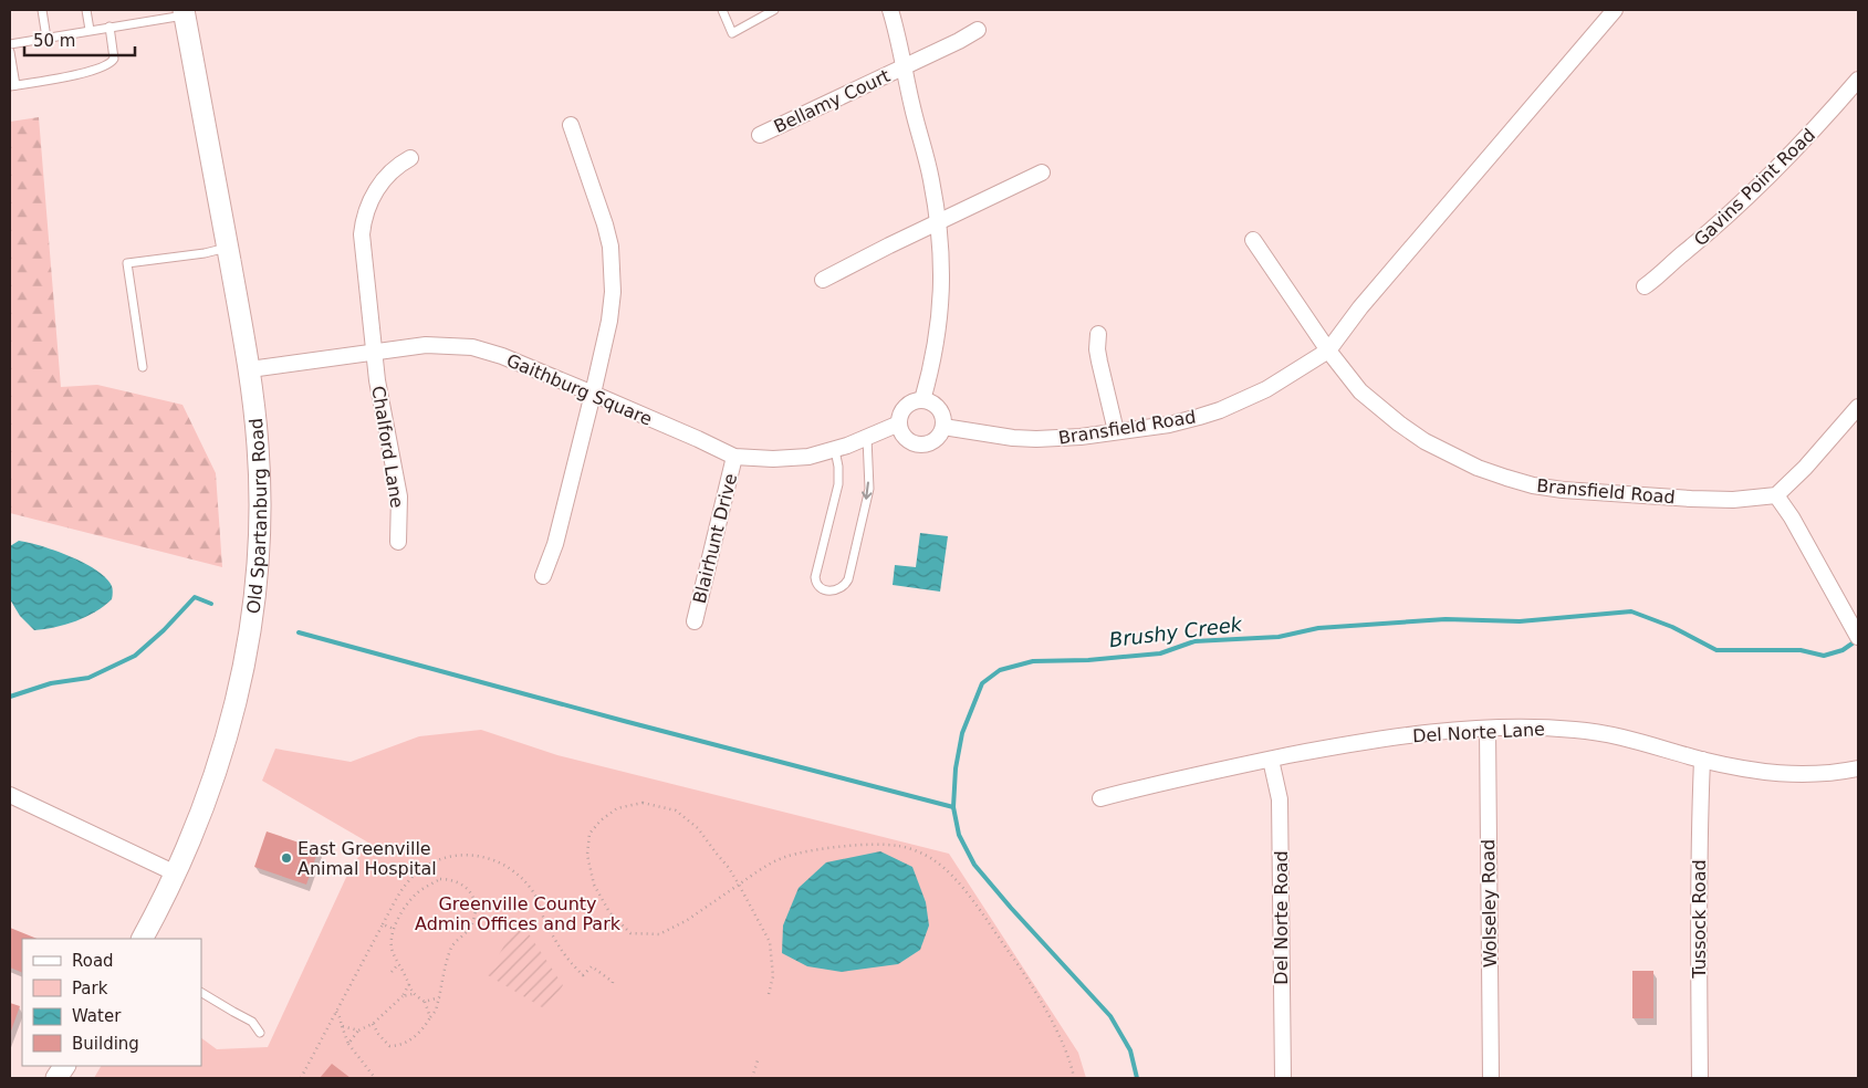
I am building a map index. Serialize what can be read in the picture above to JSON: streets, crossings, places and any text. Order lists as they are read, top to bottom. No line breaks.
{"streets":{"main road":["Old Spartanburg Road"],"street":["Bellamy Court","Gavins Point Road","Gaithburg Square","Bransfield Road","Chalford Lane","Blairhunt Drive","Del Norte Lane","Wolseley Road","Del Norte Road","Tussock Road"]},"crossings":[["Gaithburg Square","Bransfield Road"],["Gaithburg Square","Chalford Lane"],["Gaithburg Square","Old Spartanburg Road"],["Gaithburg Square","Blairhunt Drive"],["Del Norte Lane","Wolseley Road"],["Del Norte Lane","Del Norte Road"],["Del Norte Lane","Tussock Road"]],"water":["Brushy Creek"],"parks":["Greenville County Admin Offices and Park"],"places":["East Greenville Animal Hospital"],"legend":["Road","Park","Water","Building"],"scale_bar":"50 m"}
